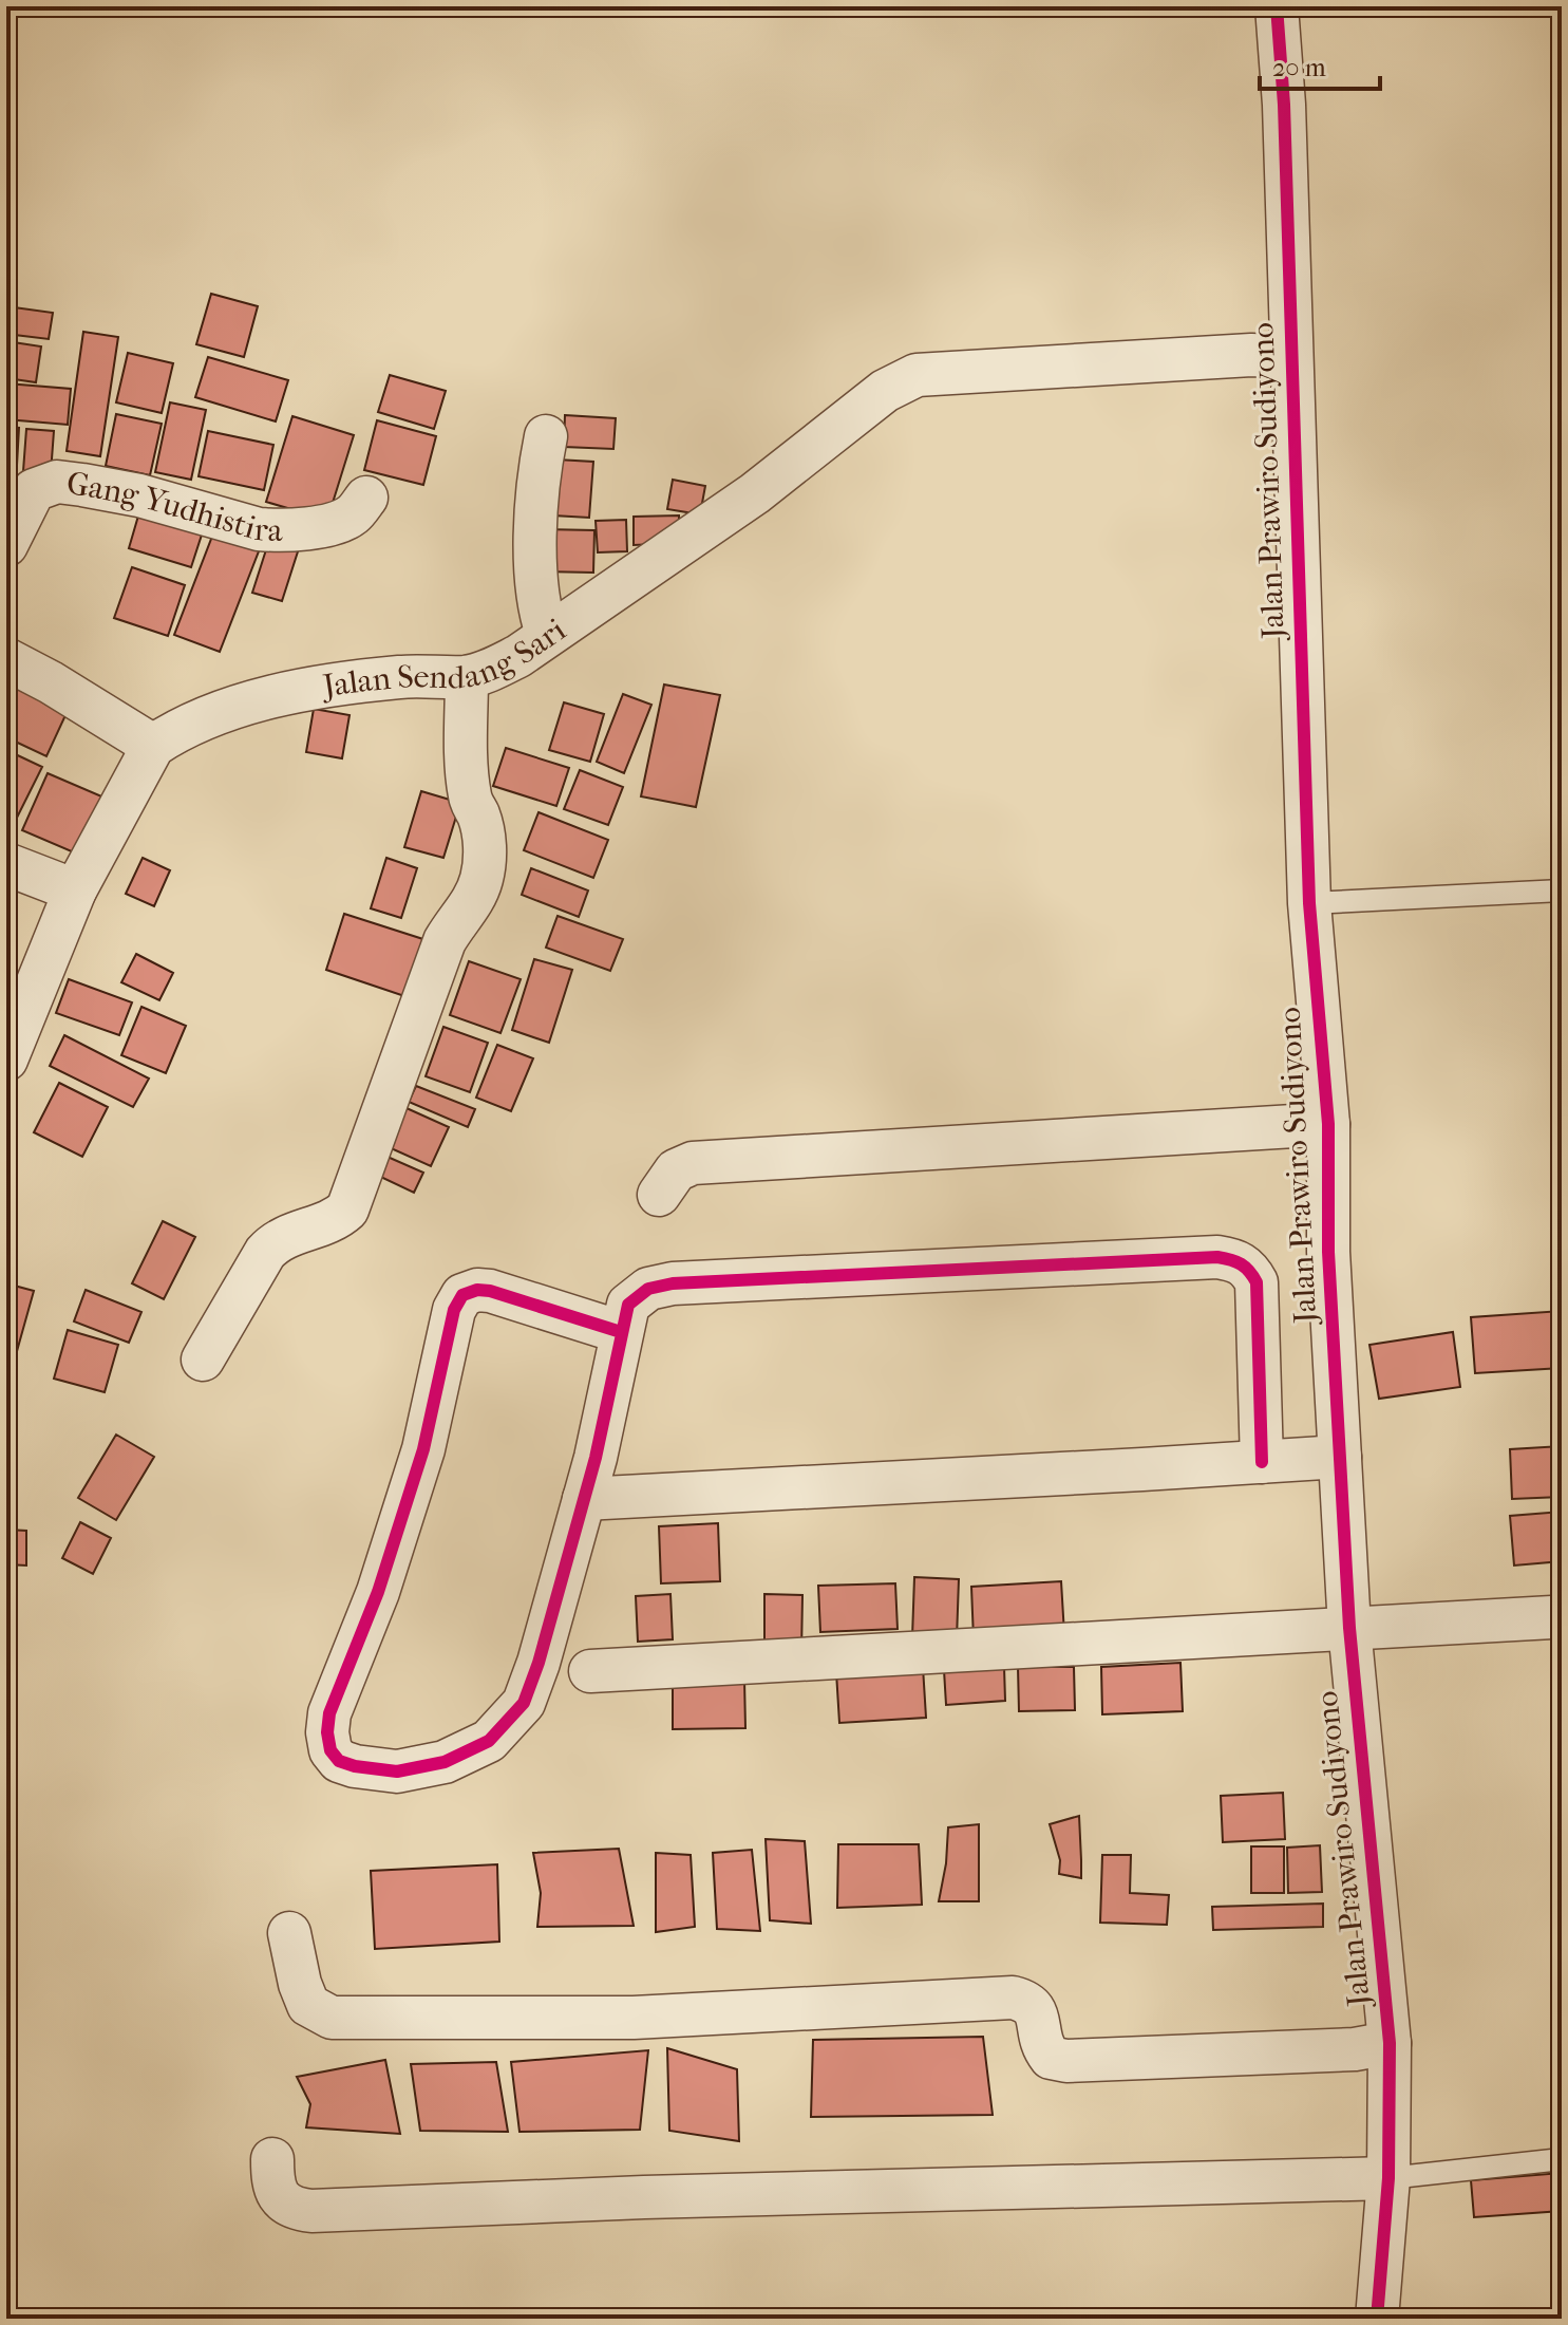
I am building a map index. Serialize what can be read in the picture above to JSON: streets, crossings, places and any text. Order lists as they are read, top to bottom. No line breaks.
{"streets":{"street":["Jalan Prawiro Sudiyono","Gang Yudhistira","Jalan Sendang Sari"]},"crossings":[["Jalan Prawiro Sudiyono","Jalan Sendang Sari"]],"scale_bar":"20 m"}
